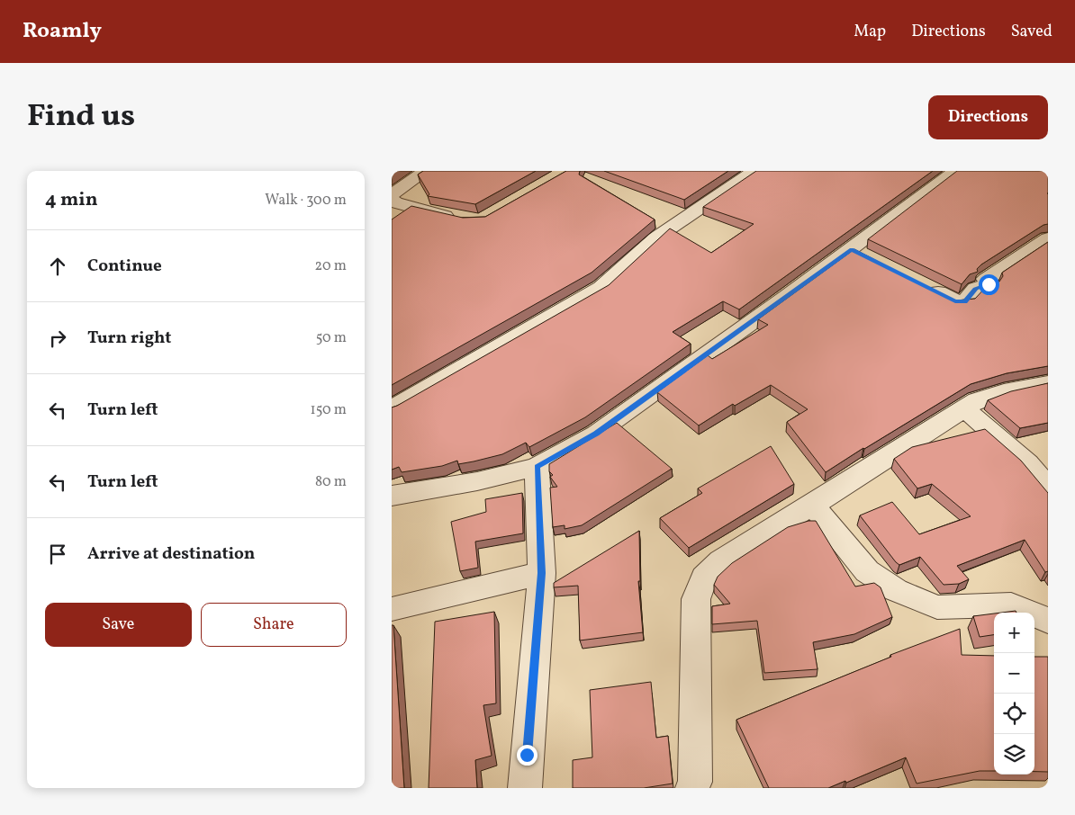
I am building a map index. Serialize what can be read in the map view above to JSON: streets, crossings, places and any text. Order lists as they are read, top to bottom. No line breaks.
{"page":{"header":"Roamly","nav":["Map","Directions","Saved"],"title":"Find us","buttons":["Directions",["Save","Share"]],"heading":["4 min","Walk · 300 m"],"list":[["Continue","20 m"],["Turn right","50 m"],["Turn left","150 m"],["Turn left","80 m"],"Arrive at destination"],"map_buttons":["+","−"]}}
